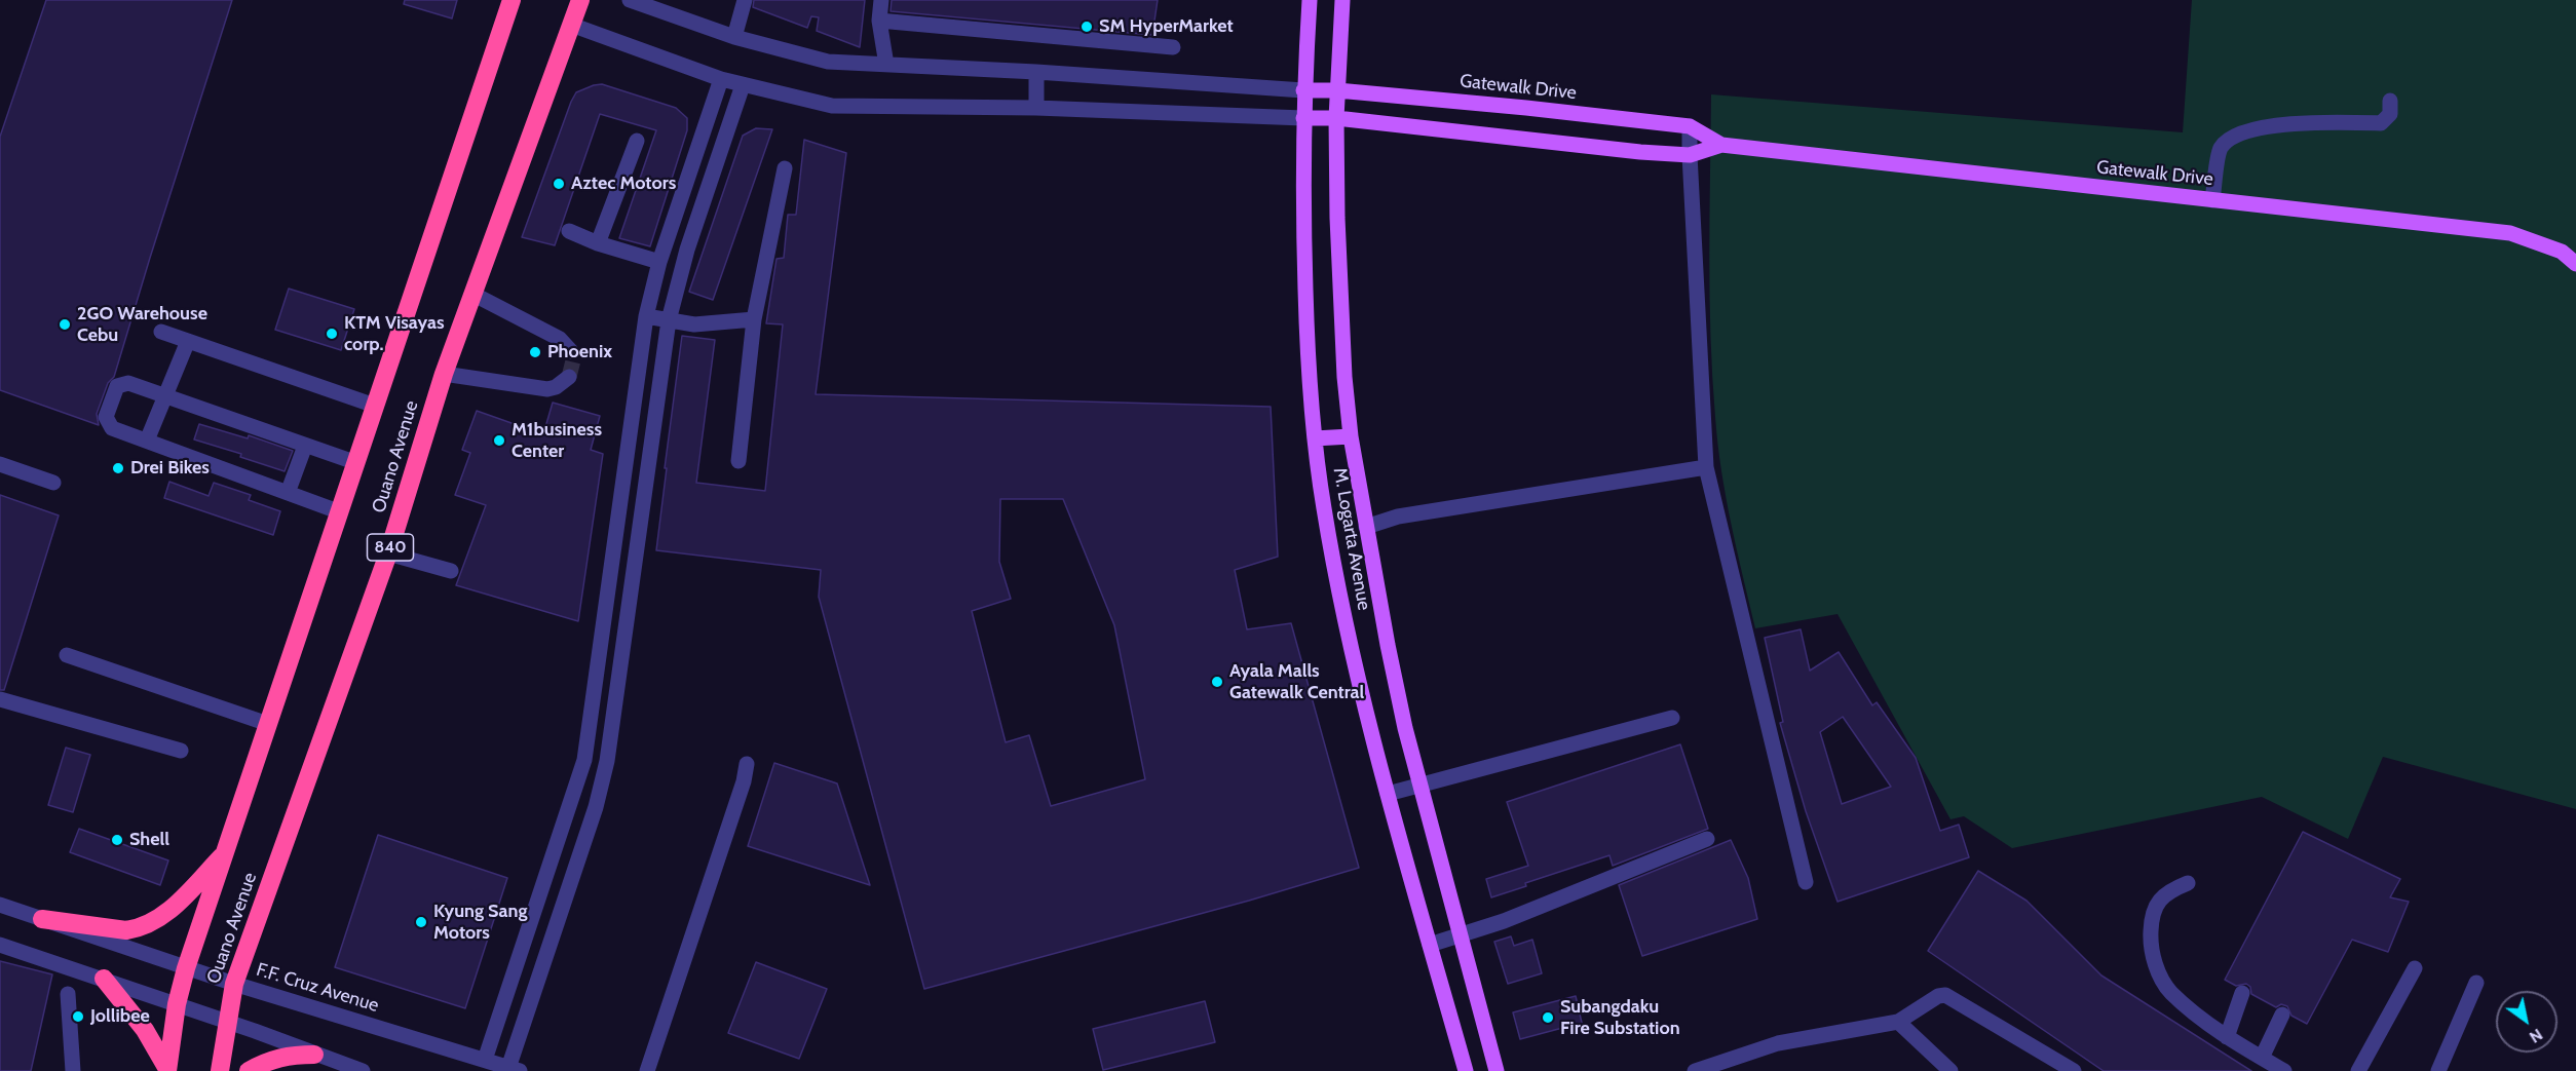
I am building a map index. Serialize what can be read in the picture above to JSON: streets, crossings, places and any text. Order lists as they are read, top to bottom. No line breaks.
{"streets":{"highway":["Ouano Avenue","840"],"main road":["Gatewalk Drive","M. Logarta Avenue"],"street":["F.F. Cruz Avenue"]},"crossings":[["Gatewalk Drive","M. Logarta Avenue"],["Ouano Avenue","F.F. Cruz Avenue"]],"places":["SM HyperMarket","Aztec Motors","2GO Warehouse Cebu","KTM Visayas corp.","Phoenix","M1business Center","Drei Bikes","Ayala Malls Gatewalk Central","Shell","Kyung Sang Motors","Jollibee","Subangdaku Fire Substation"],"north":"bottom right"}
